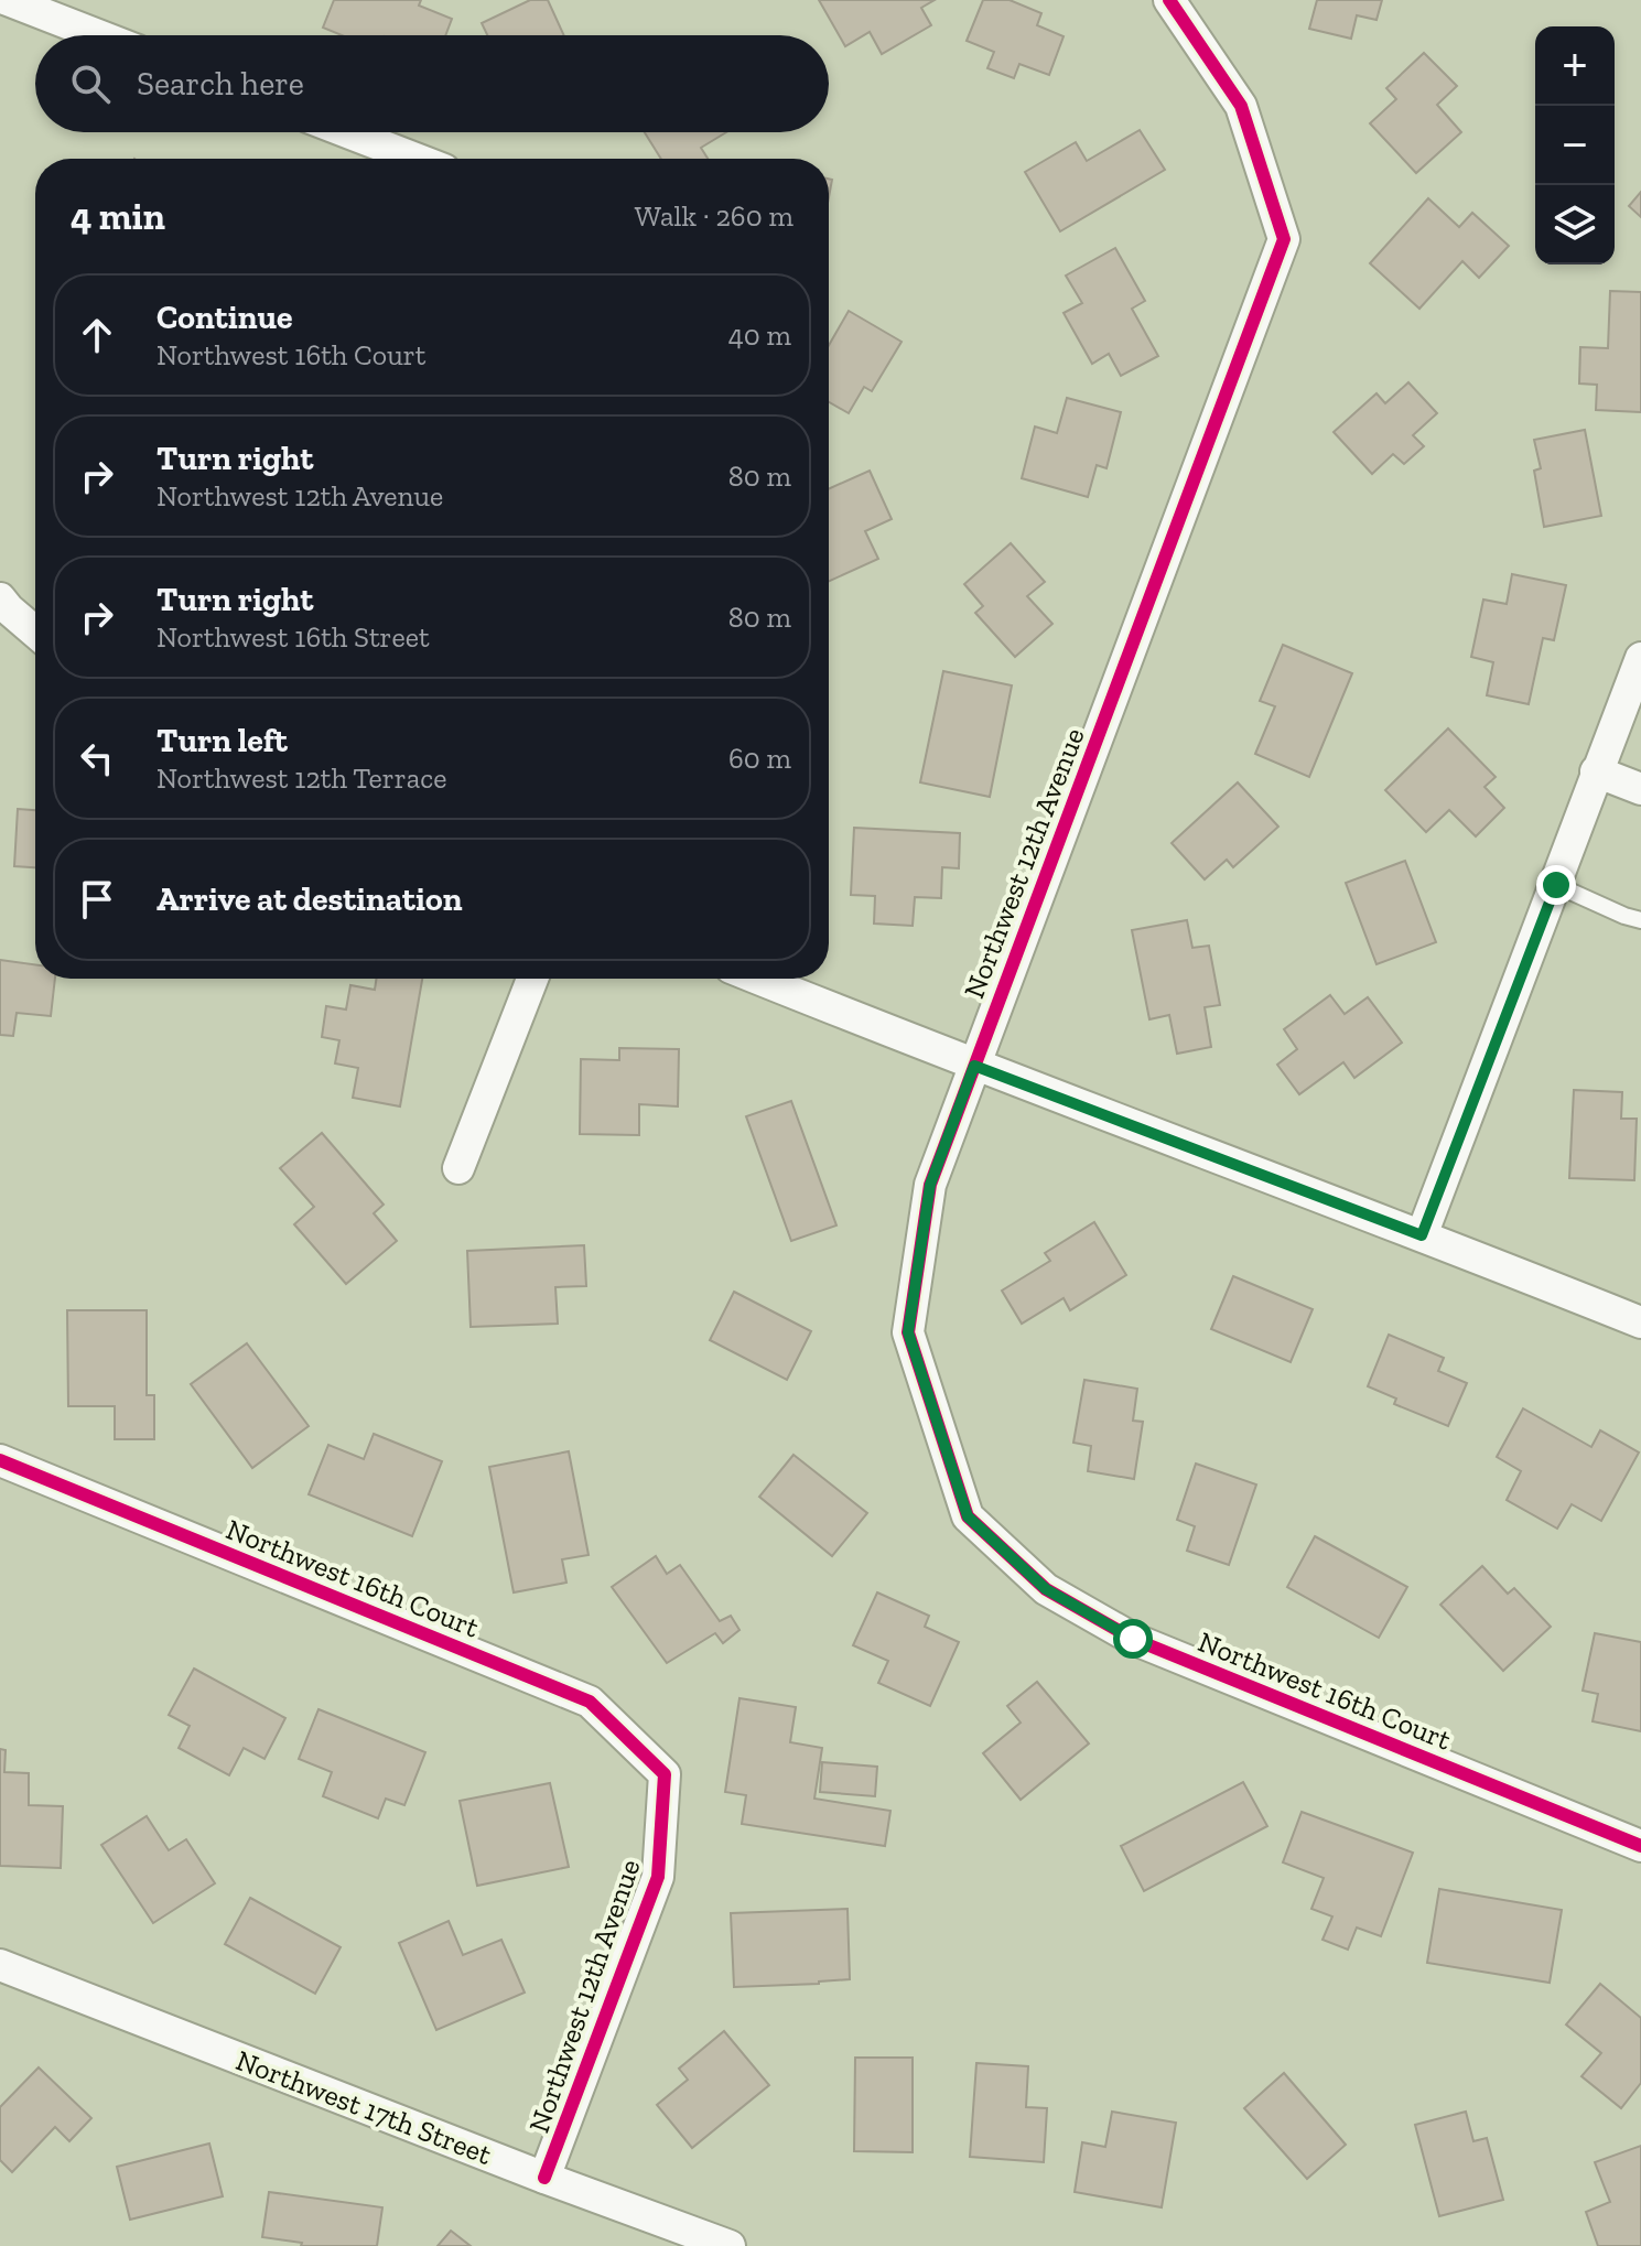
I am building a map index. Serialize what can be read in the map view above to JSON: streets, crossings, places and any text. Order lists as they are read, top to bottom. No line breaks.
{"streets":{"street":["Northwest 12th Avenue","Northwest 16th Court","Northwest 17th Street"]},"crossings":[["Northwest 12th Avenue","Northwest 16th Court"],["Northwest 12th Avenue","Northwest 17th Street"]],"page":{"map_buttons":["+","−"],"search":"Search here","heading":["4 min","Walk · 260 m"],"list":[["Continue","Northwest 16th Court","40 m"],["Turn right","Northwest 12th Avenue","80 m"],["Turn right","Northwest 16th Street","80 m"],["Turn left","Northwest 12th Terrace","60 m"],"Arrive at destination"]}}
